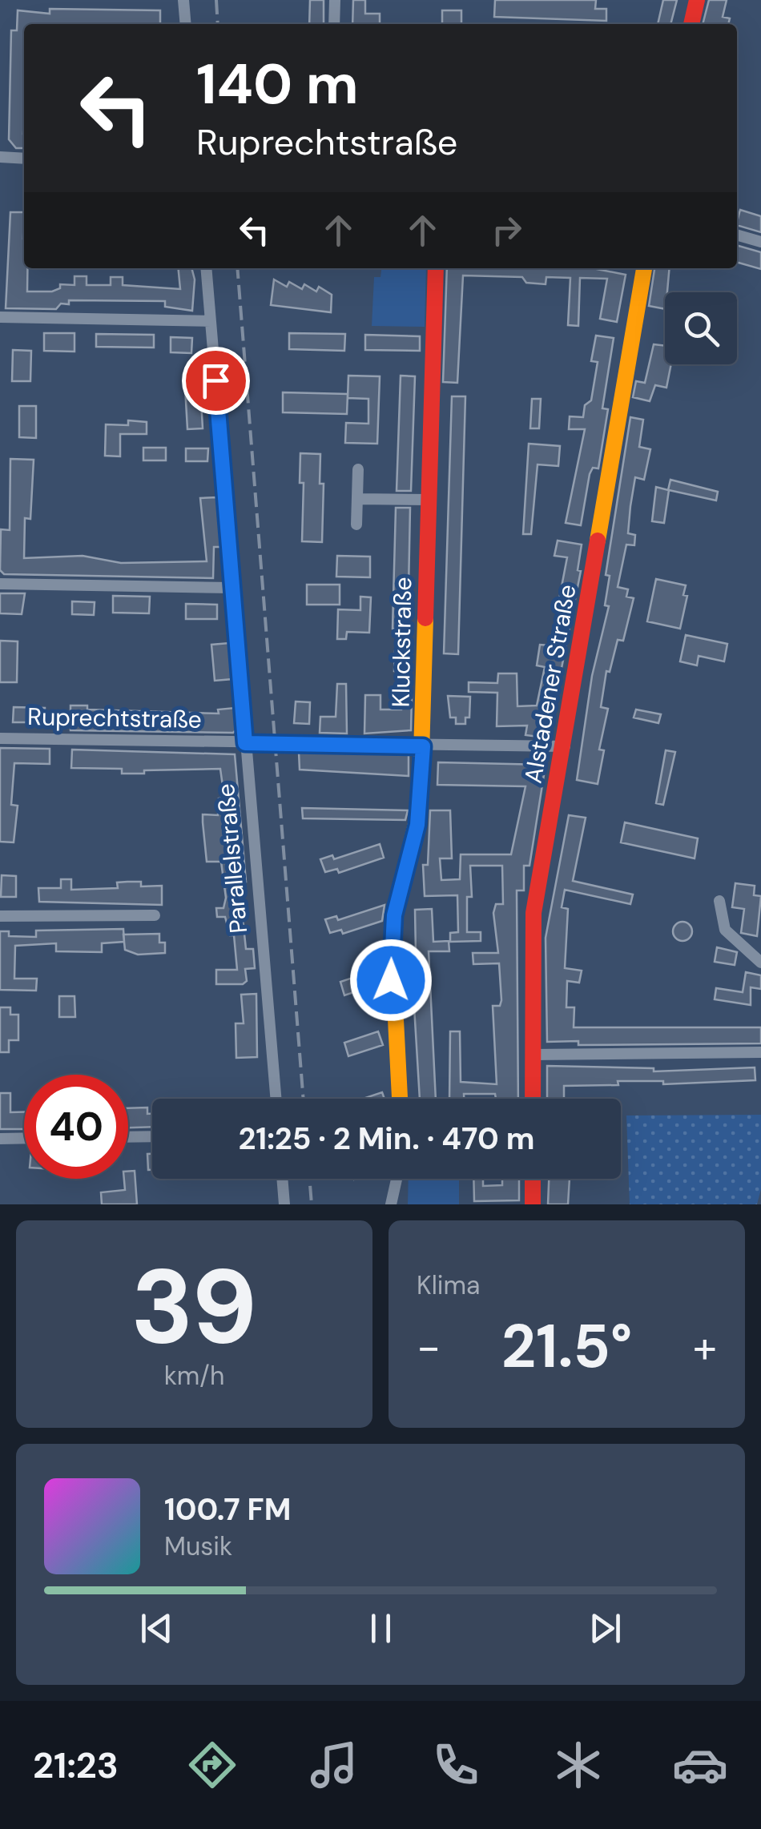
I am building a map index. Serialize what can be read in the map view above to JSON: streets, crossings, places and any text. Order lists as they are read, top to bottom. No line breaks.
{"streets":{"street":["Kluckstraße","Alstadener Straße","Ruprechtstraße","Parallelstraße"]},"crossings":[["Kluckstraße","Ruprechtstraße"],["Alstadener Straße","Ruprechtstraße"],["Ruprechtstraße","Parallelstraße"]],"page":{"turn":["140 m","Ruprechtstraße"],"limit":"40","trip":"21:25 · 2 Min. · 470 m","tile":[["39","km/h"],"Klima"],"heat":["−","21.5°","+"],"song":["100.7 FM","Musik"],"tabs":"21:23"}}
